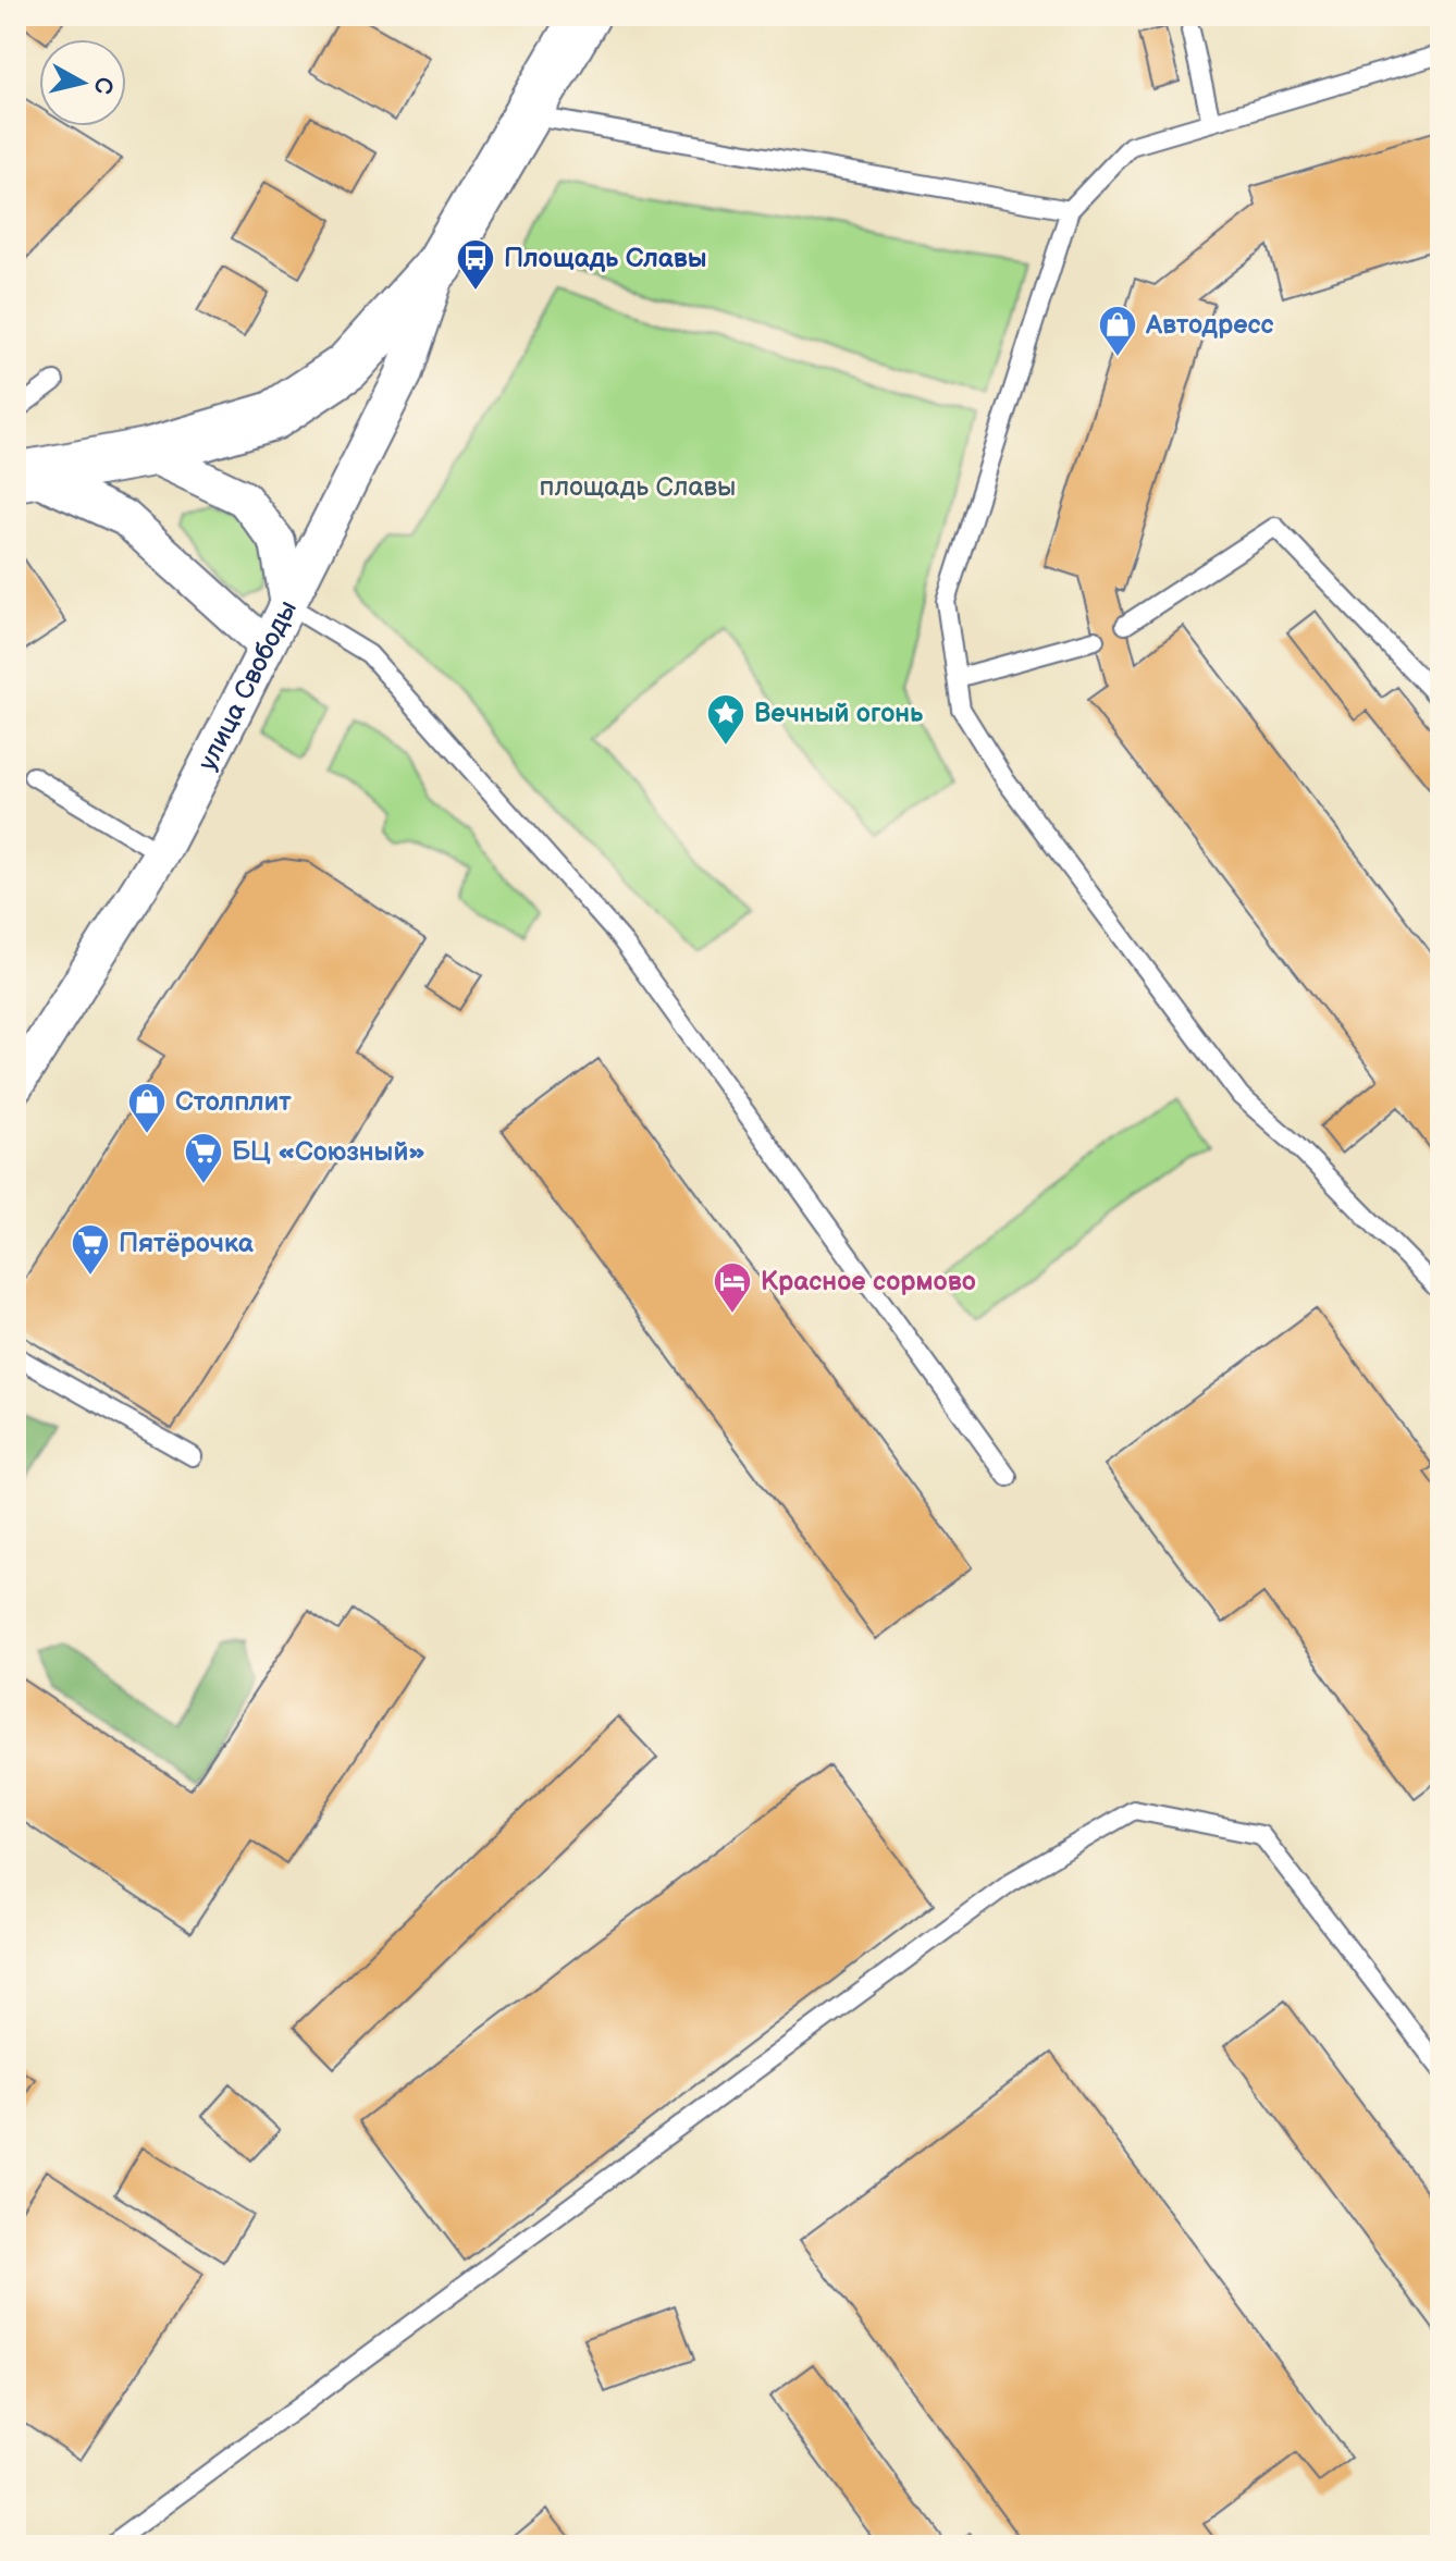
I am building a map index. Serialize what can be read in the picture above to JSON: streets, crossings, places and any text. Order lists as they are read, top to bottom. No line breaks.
{"streets":{"main road":["улица Свободы"]},"parks":["площадь Славы"],"places":{"bus stop":["Площадь Славы"],"shop":["Автодресс","Столплит"],"place":["Вечный огонь"],"supermarket":["БЦ «Союзный»","Пятёрочка"],"hotel":["Красное сормово"]},"north":"right"}
